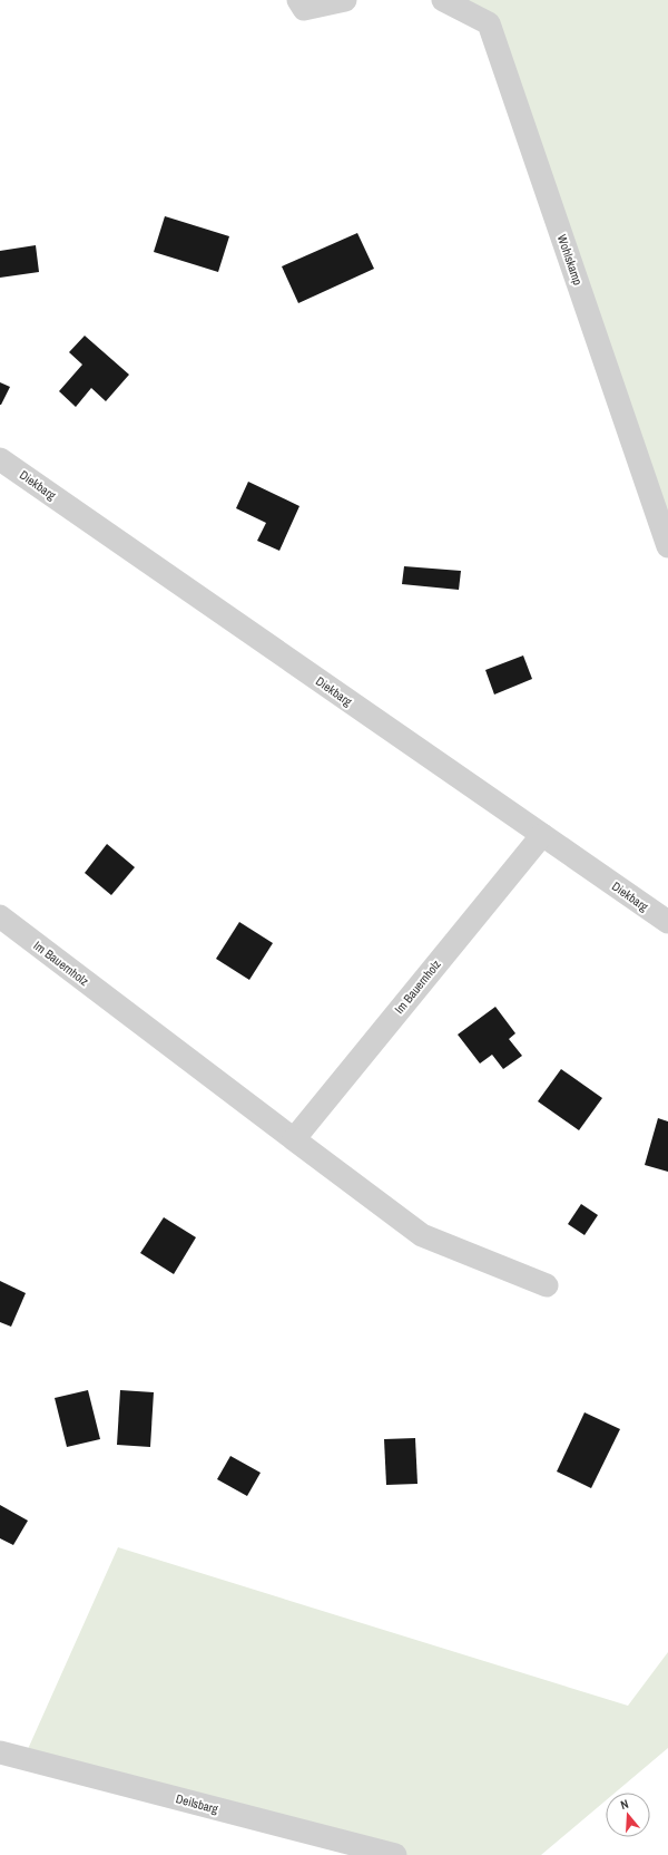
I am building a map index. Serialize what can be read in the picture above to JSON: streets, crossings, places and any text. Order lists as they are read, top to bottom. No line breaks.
{"streets":{"street":["Wohlskamp","Diekbarg","Im Bauernholz","Deilsbarg"]},"crossings":[["Diekbarg","Im Bauernholz"]],"north":"top"}
